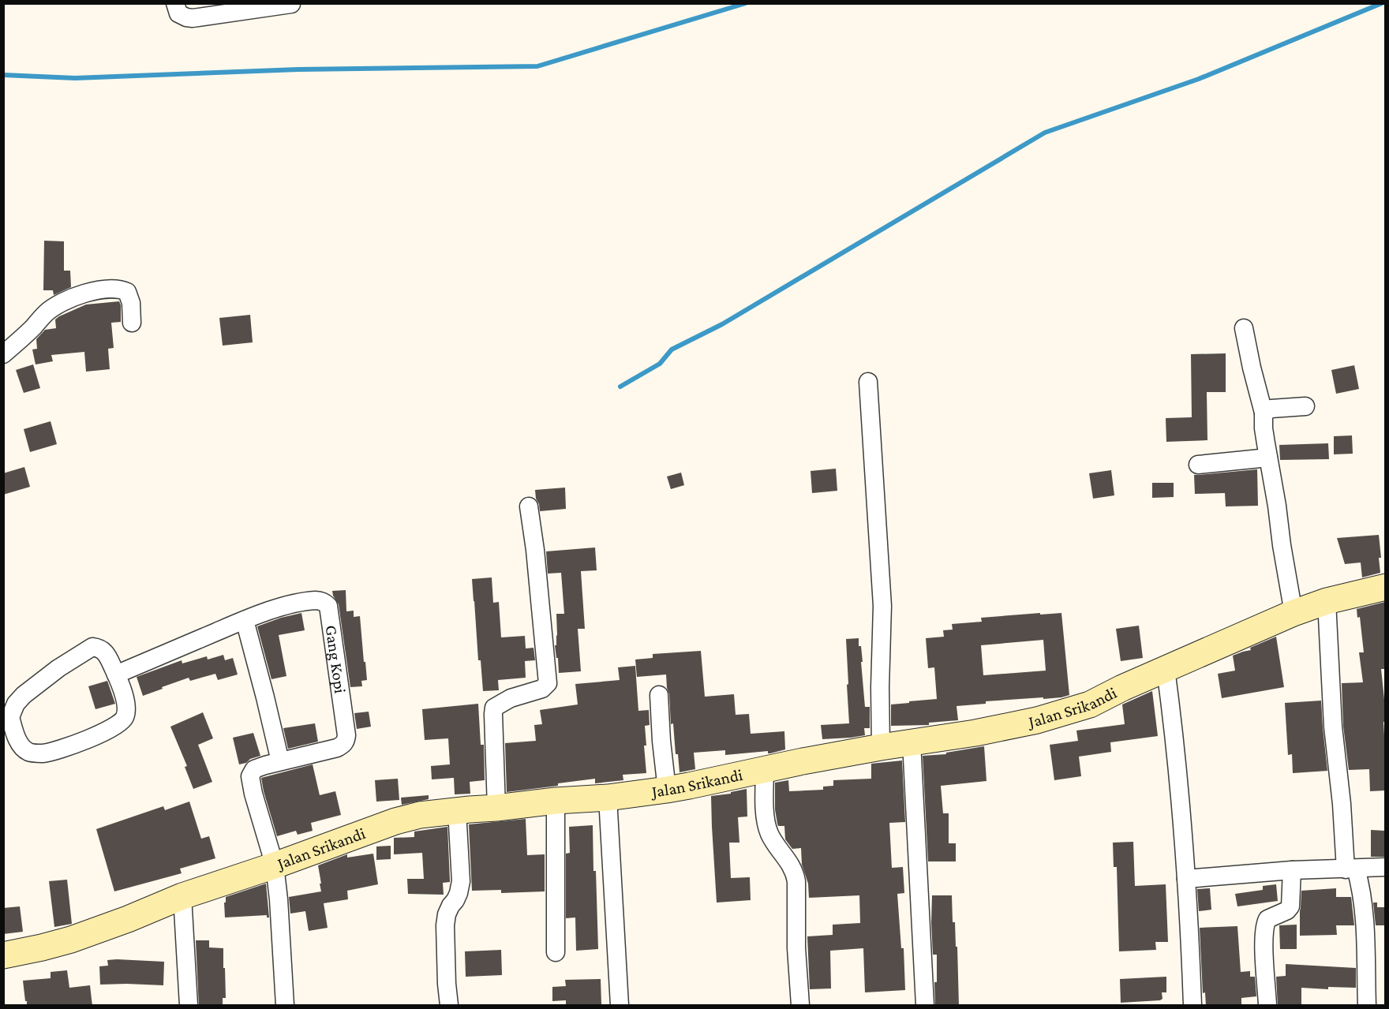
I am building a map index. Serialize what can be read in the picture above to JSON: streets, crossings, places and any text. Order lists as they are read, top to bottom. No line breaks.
{"streets":{"street":["Gang Kopi","Jalan Srikandi"]},"crossings":[["Gang Kopi","Jalan Srikandi"]]}
